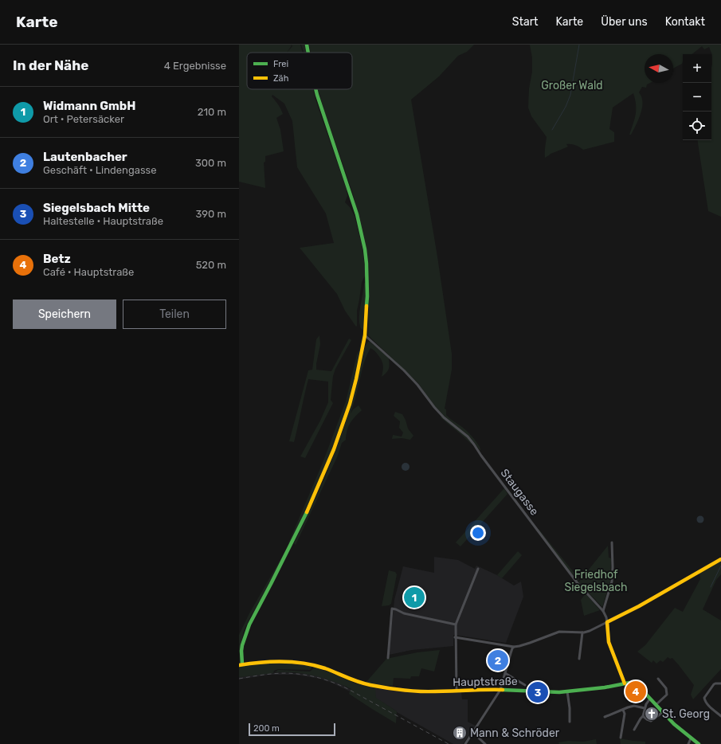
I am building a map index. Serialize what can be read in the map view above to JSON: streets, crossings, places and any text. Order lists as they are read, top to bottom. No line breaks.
{"streets":{"street":["Staugasse","Hauptstraße"]},"crossings":[["Staugasse","Hauptstraße"]],"parks":["Großer Wald","Friedhof Siegelsbach"],"places":{"church":["St. Georg"],"building":["Mann & Schröder"]},"legend":["Frei","Zäh"],"scale_bar":"200 m","north":"left","page":{"header":"Karte","nav":["Start","Karte","Über uns","Kontakt"],"heading":["In der Nähe","4 Ergebnisse"],"map_buttons":["+","−"],"list":[{"mark":"1","name":"Widmann GmbH","note":"Ort · Petersäcker","value":"210 m"},{"mark":"2","name":"Lautenbacher","note":"Geschäft · Lindengasse","value":"300 m"},{"mark":"3","name":"Siegelsbach Mitte","note":"Haltestelle · Hauptstraße","value":"390 m"},{"mark":"4","name":"Betz","note":"Café · Hauptstraße","value":"520 m"}],"buttons":["Speichern","Teilen"],"pins":["1","2","4","3"],"scale":"200 m"}}
